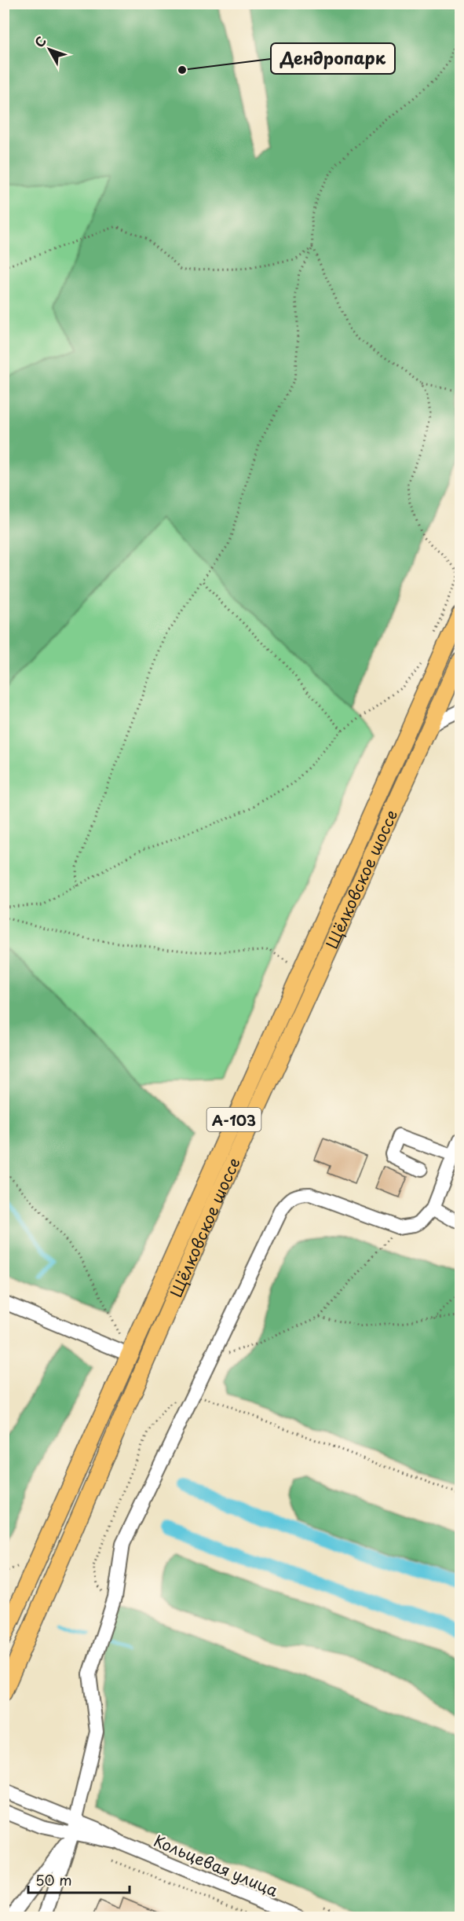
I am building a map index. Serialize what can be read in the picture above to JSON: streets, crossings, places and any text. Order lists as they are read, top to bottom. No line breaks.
{"streets":{"main road":["Щёлковское шоссе","А-103"],"street":["Кольцевая улица"]},"places":["Дендропарк"],"scale_bar":"50 m","north":"top left"}
